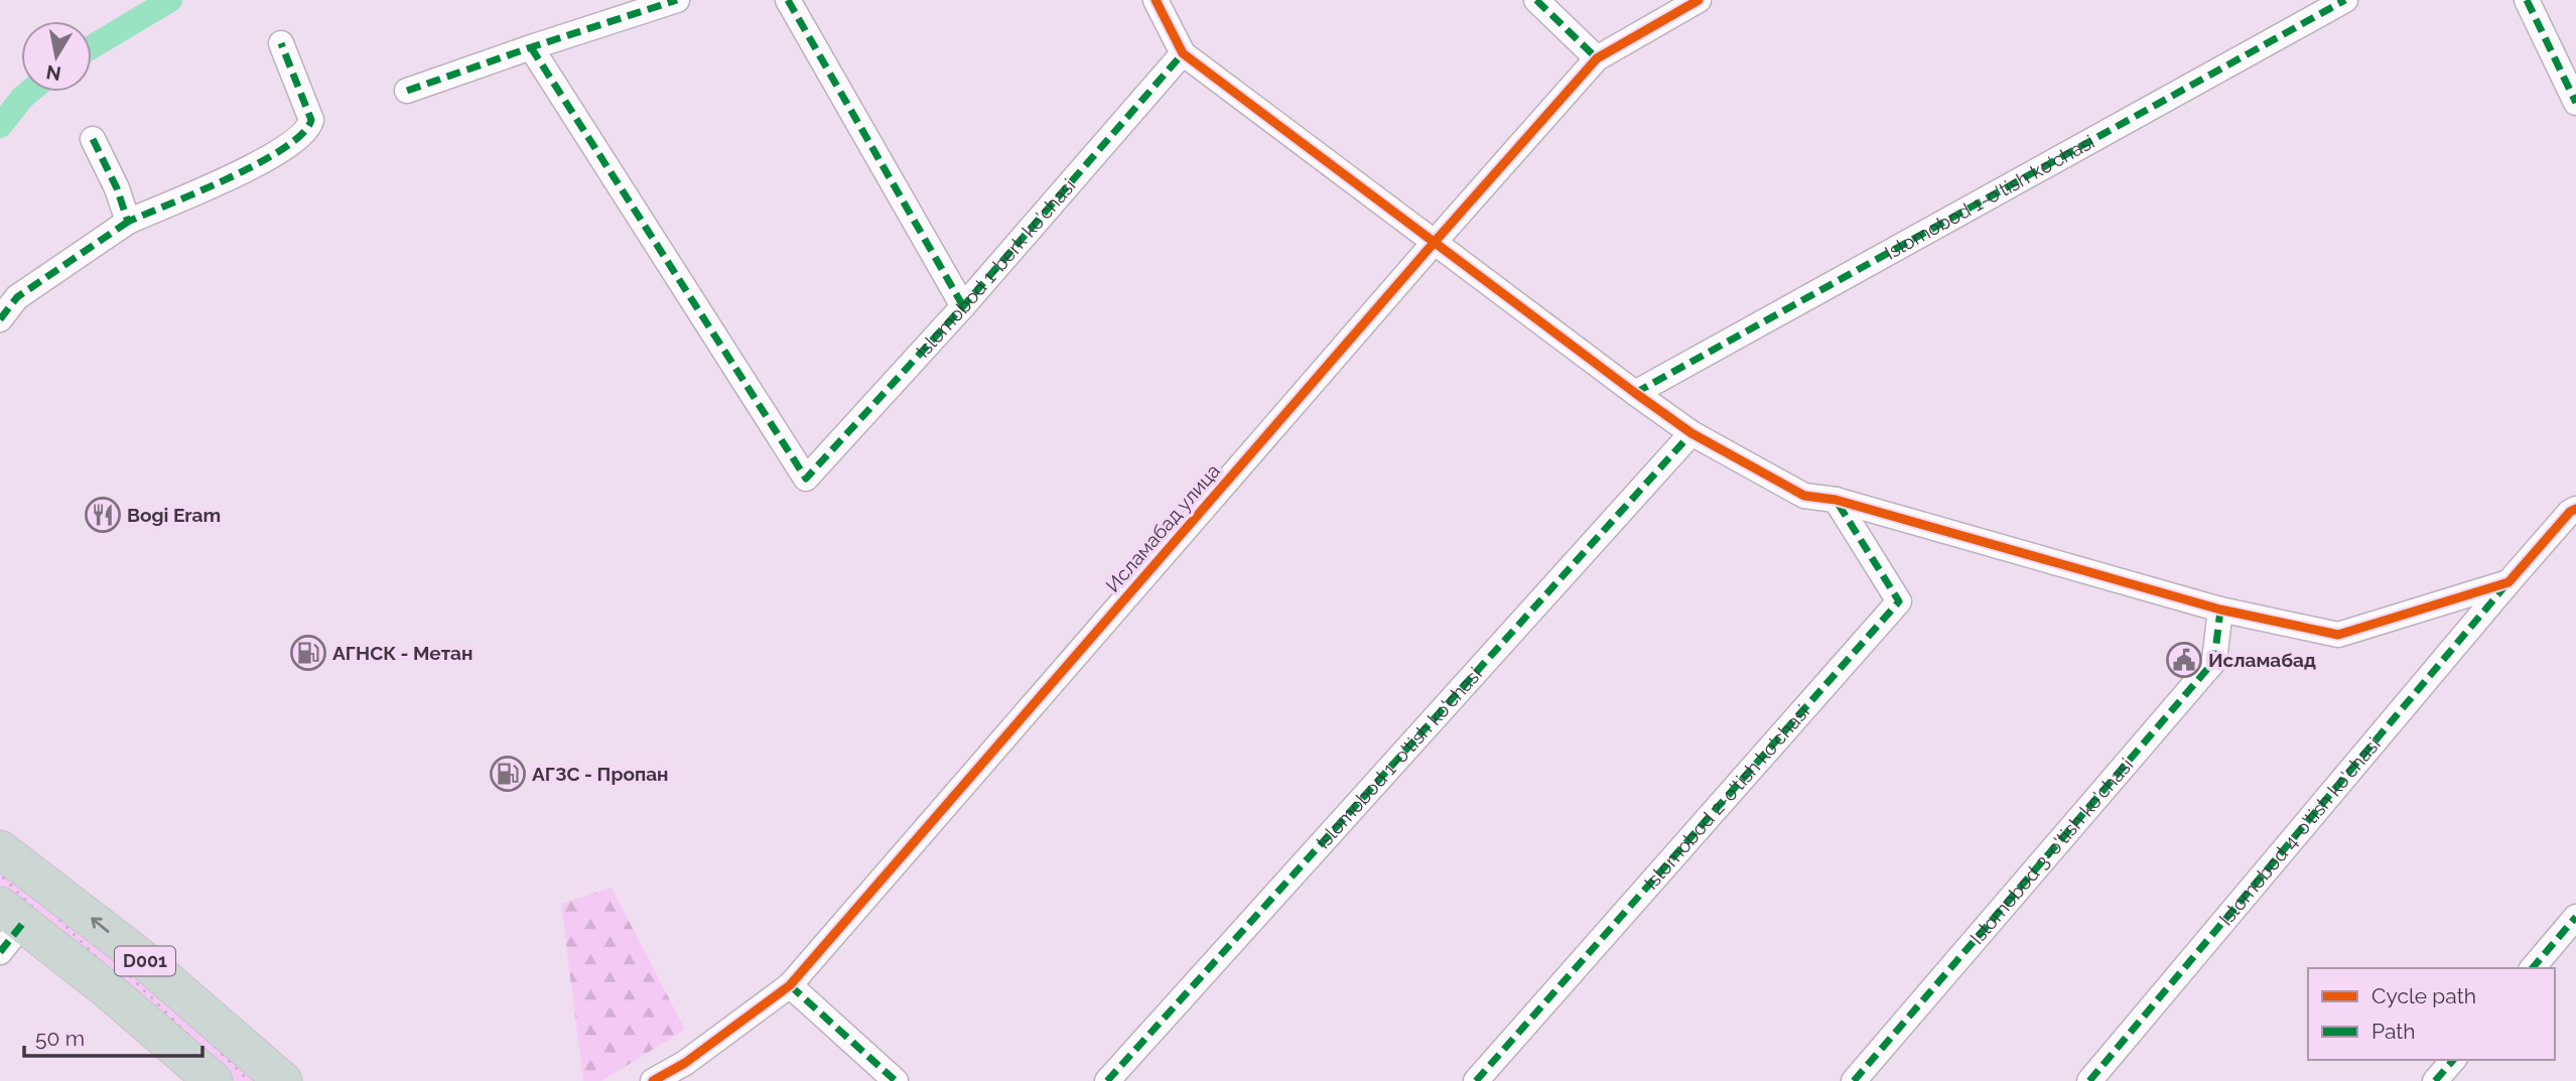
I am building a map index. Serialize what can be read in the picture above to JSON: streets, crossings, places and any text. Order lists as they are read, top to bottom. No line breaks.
{"streets":{"highway":["D001"],"street":["Islomobod 1-o'tish ko'chasi","Islomobod 1-berk ko'chasi","Исламабад улица","Islomobod 2-o'tish ko'chasi","Islomobod 4-o'tish ko'chasi","Islomobod 3-o'tish ko'chasi"]},"places":{"restaurant":["Bogi Eram"],"fuel station":["АГНСК - Метан","АГЗС - Пропан"],"public building":["Исламабад"]},"legend":["Cycle path","Path"],"scale_bar":"50 m","north":"bottom"}
